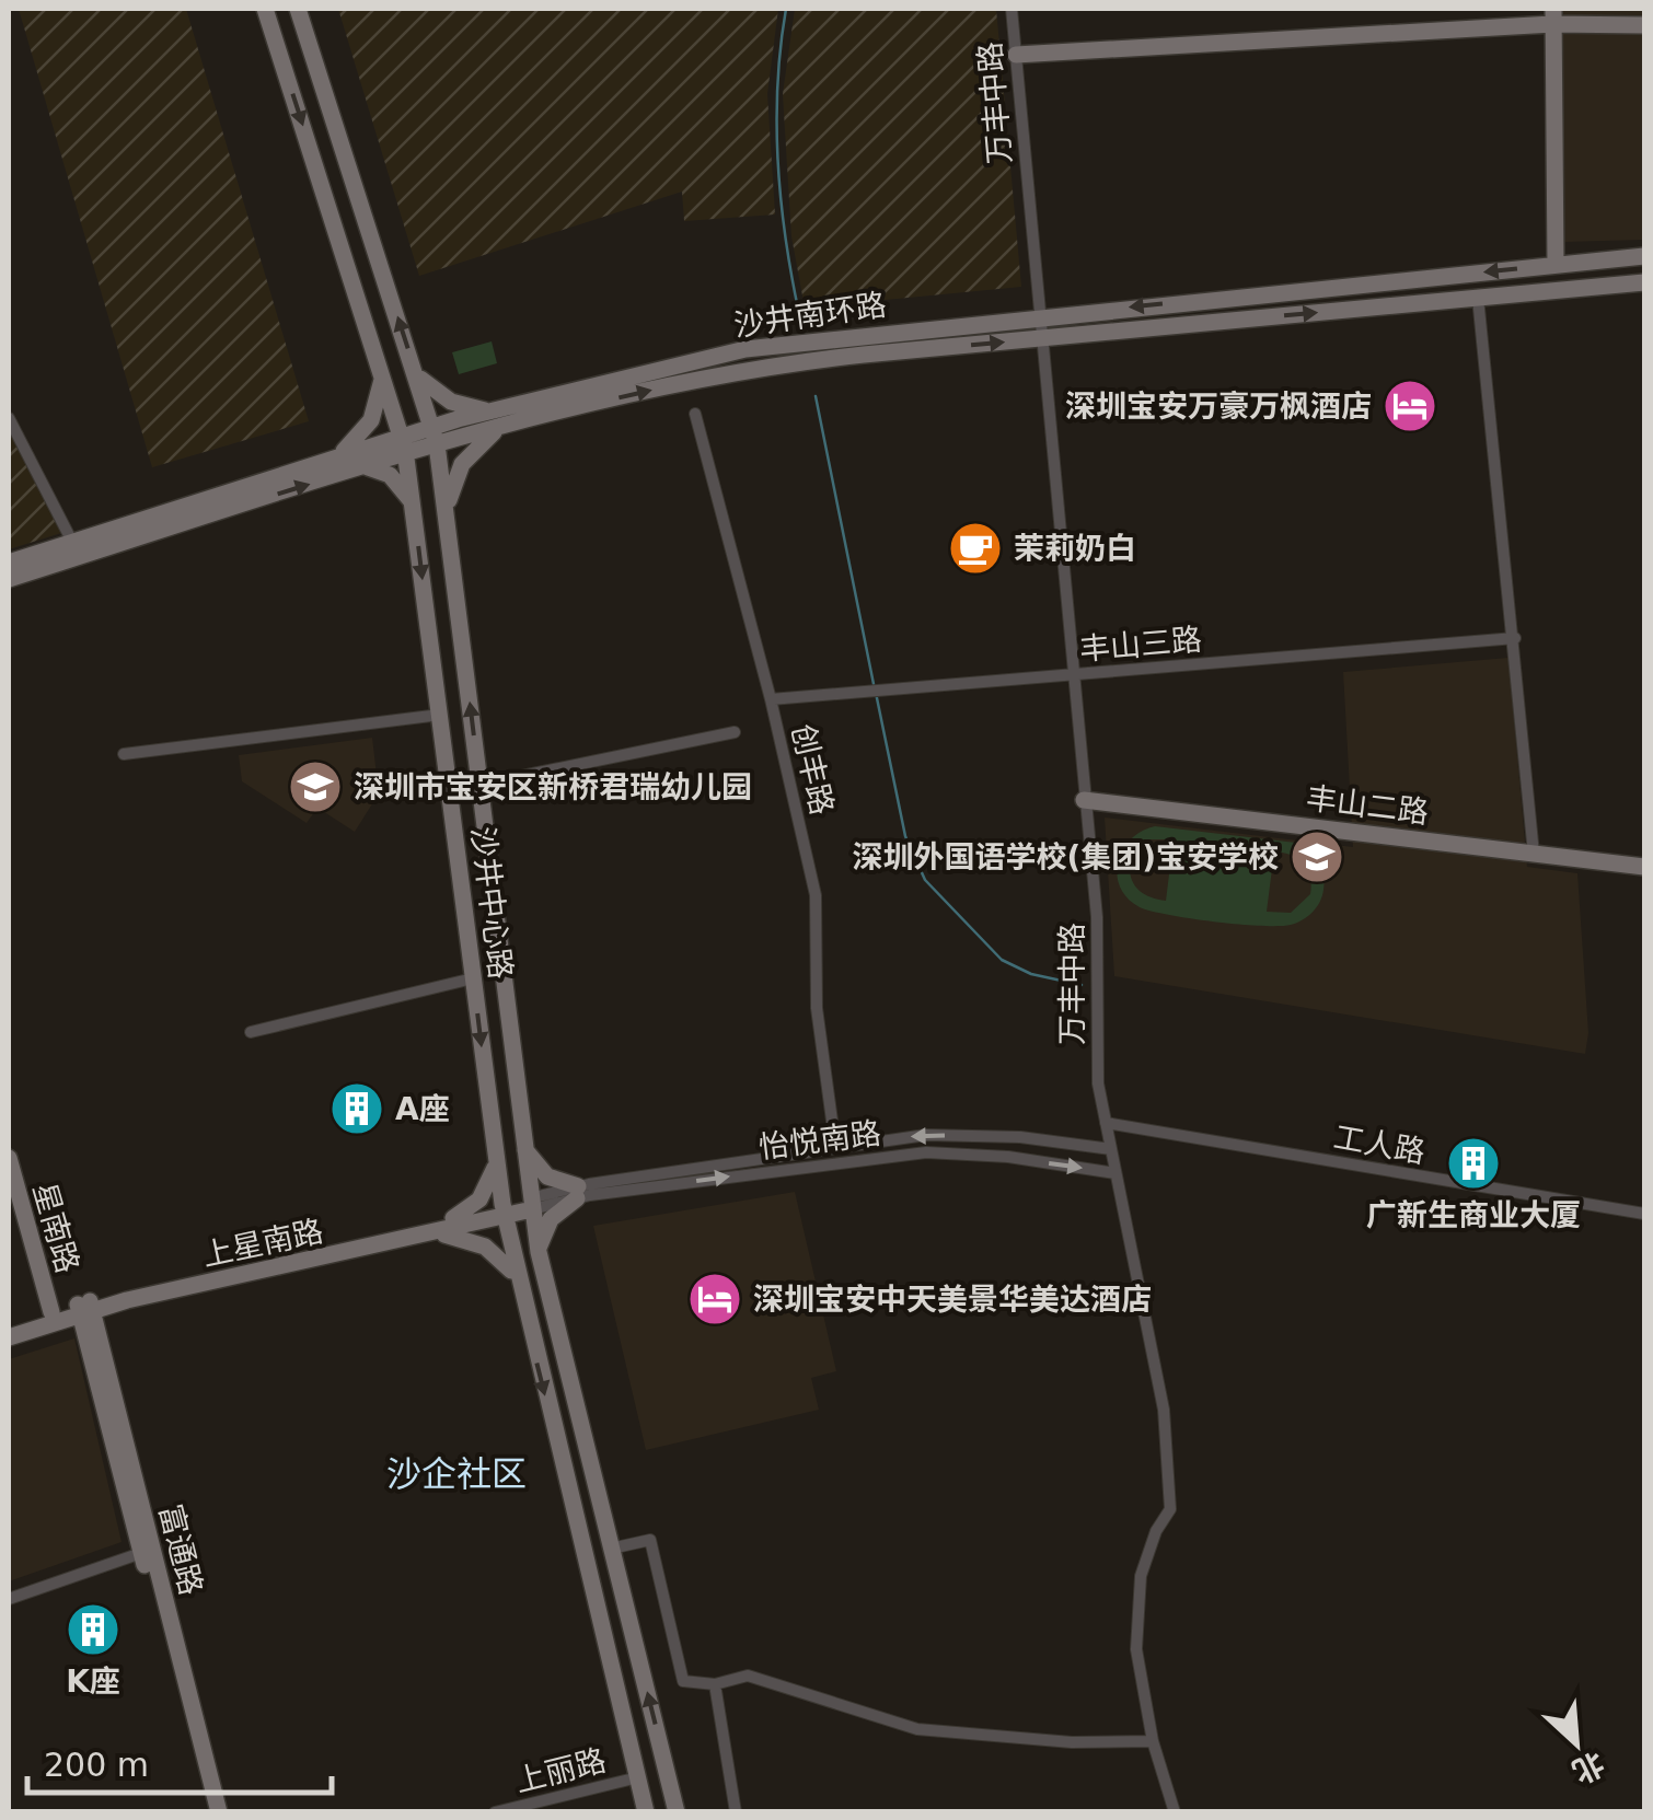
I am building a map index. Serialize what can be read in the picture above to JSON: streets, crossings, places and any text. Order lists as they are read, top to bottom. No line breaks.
{"streets":{"street":["万丰中路","沙井南环路","丰山三路","创丰路","丰山二路","沙井中心路","怡悦南路","工人路","星南路","上星南路","富通路","上丽路"]},"crossings":[["万丰中路","沙井南环路"],["万丰中路","丰山三路"],["万丰中路","丰山二路"],["万丰中路","怡悦南路"],["万丰中路","工人路"],["沙井南环路","沙井中心路"],["丰山三路","创丰路"],["创丰路","怡悦南路"],["沙井中心路","怡悦南路"],["沙井中心路","上星南路"],["沙井中心路","上丽路"],["怡悦南路","上星南路"],["星南路","上星南路"],["上星南路","富通路"]],"districts":["沙企社区"],"places":{"hotel":["深圳宝安万豪万枫酒店","深圳宝安中天美景华美达酒店"],"cafe":["茉莉奶白"],"school or university":["深圳市宝安区新桥君瑞幼儿园","深圳外国语学校(集团)宝安学校"],"building":["A座","广新生商业大厦","K座"]},"scale_bar":"200 m","north":"bottom right"}
